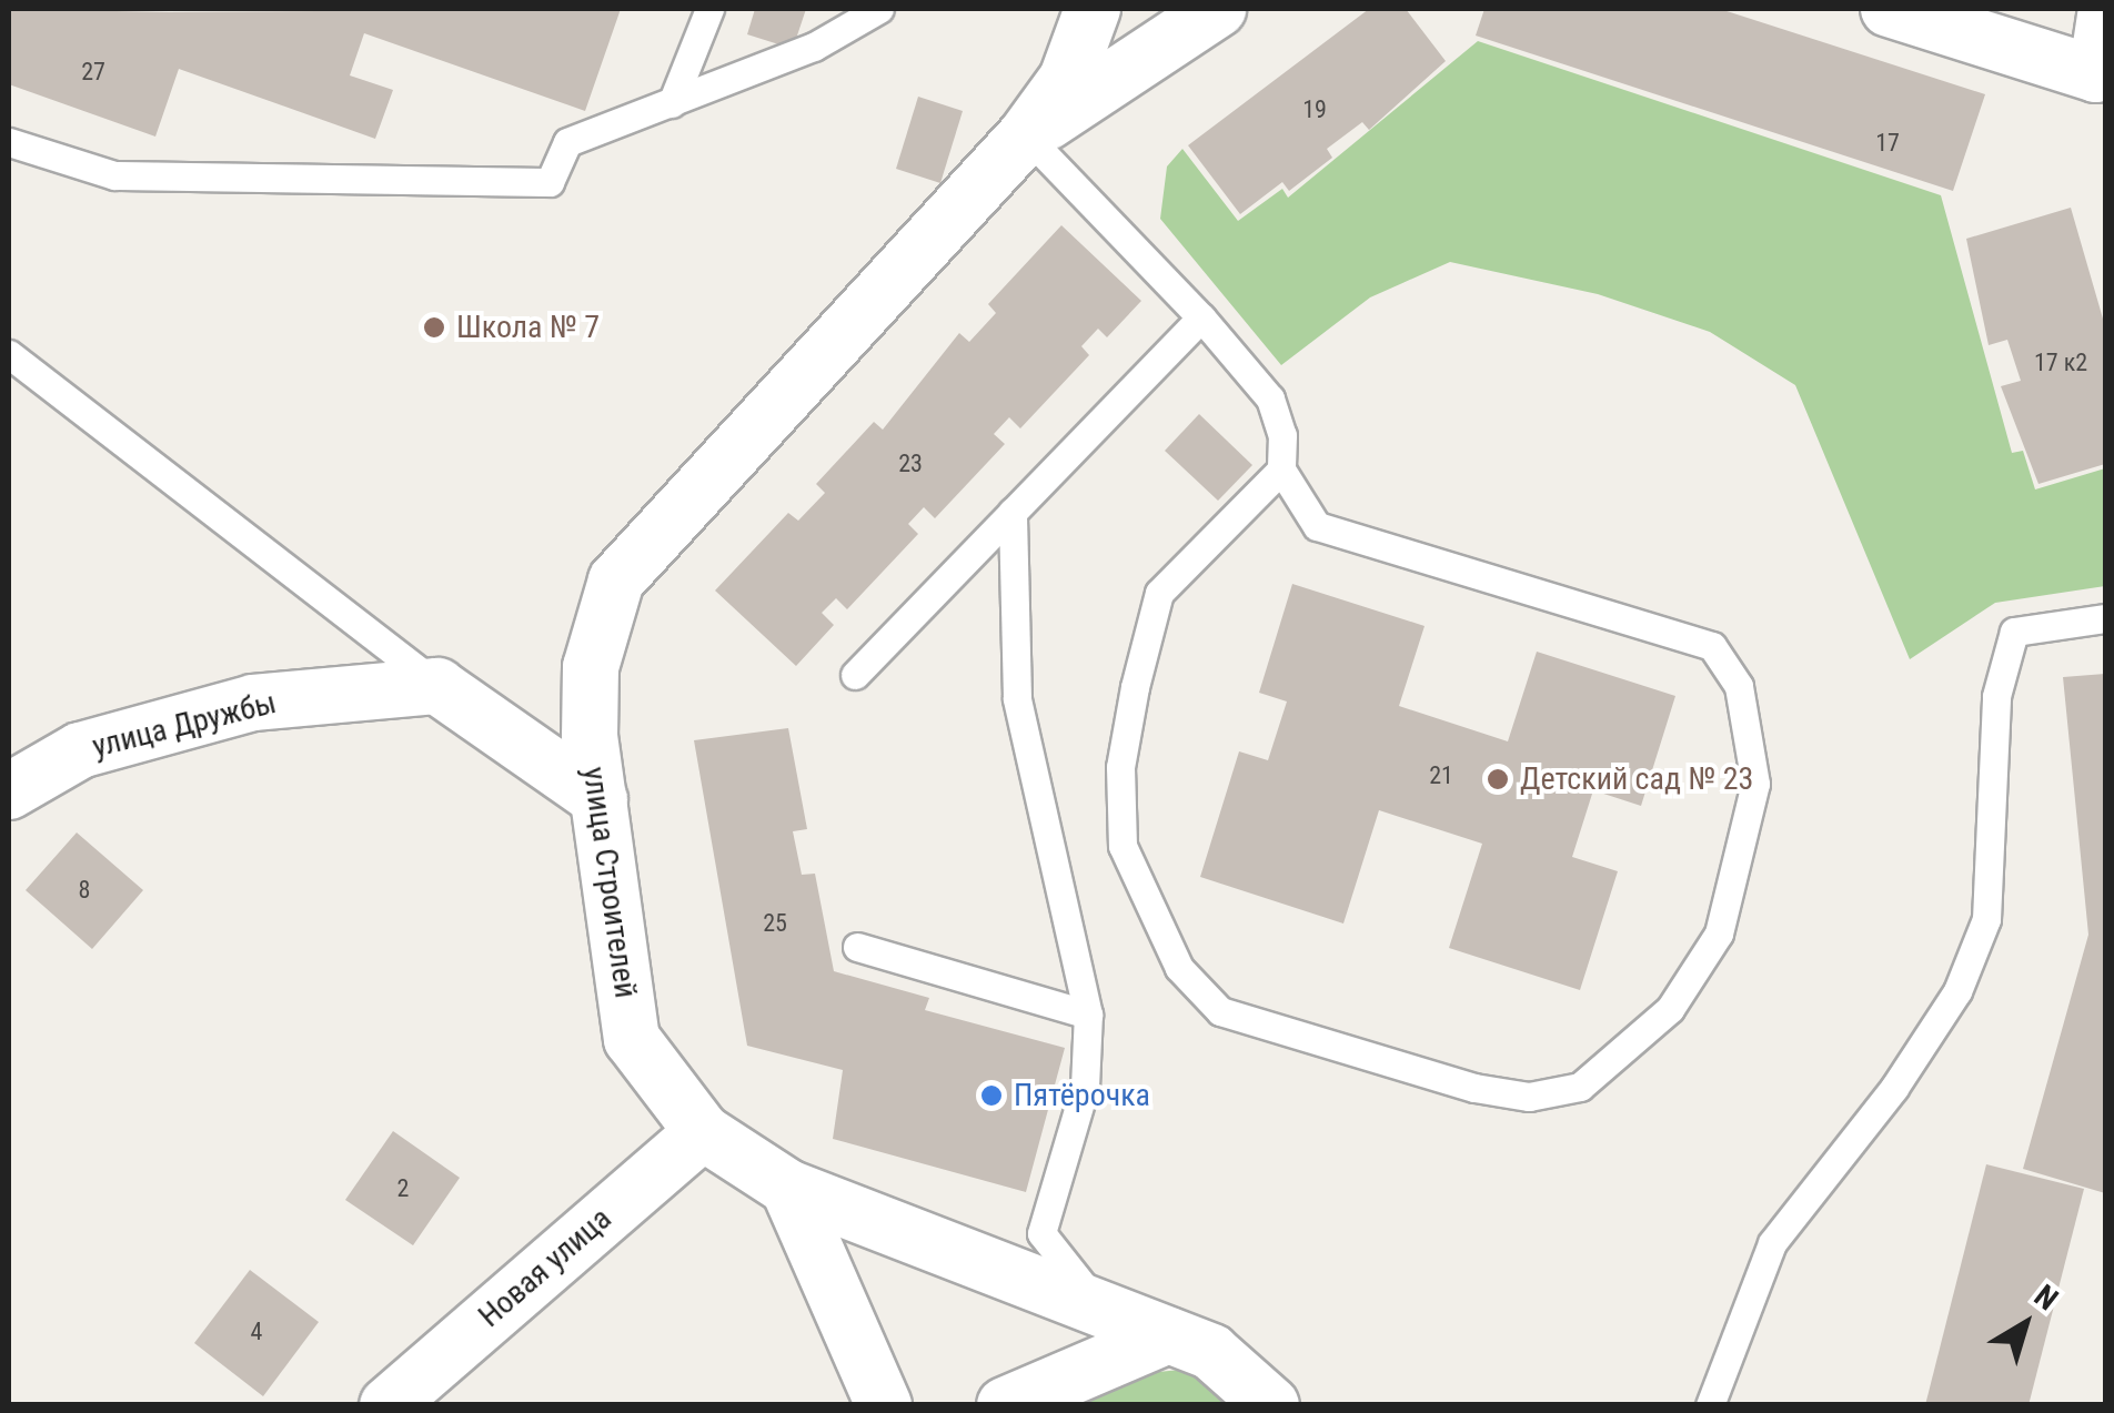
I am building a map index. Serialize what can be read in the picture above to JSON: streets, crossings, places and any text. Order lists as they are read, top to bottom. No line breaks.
{"streets":{"street":["улица Дружбы","улица Строителей","Новая улица"]},"crossings":[["улица Строителей","Новая улица"]],"places":["Школа № 7","Детский сад № 23","Пятёрочка"],"house_numbers":["27","19","17","17 к2","23","21","8","25","2","4"],"north":"top right"}
